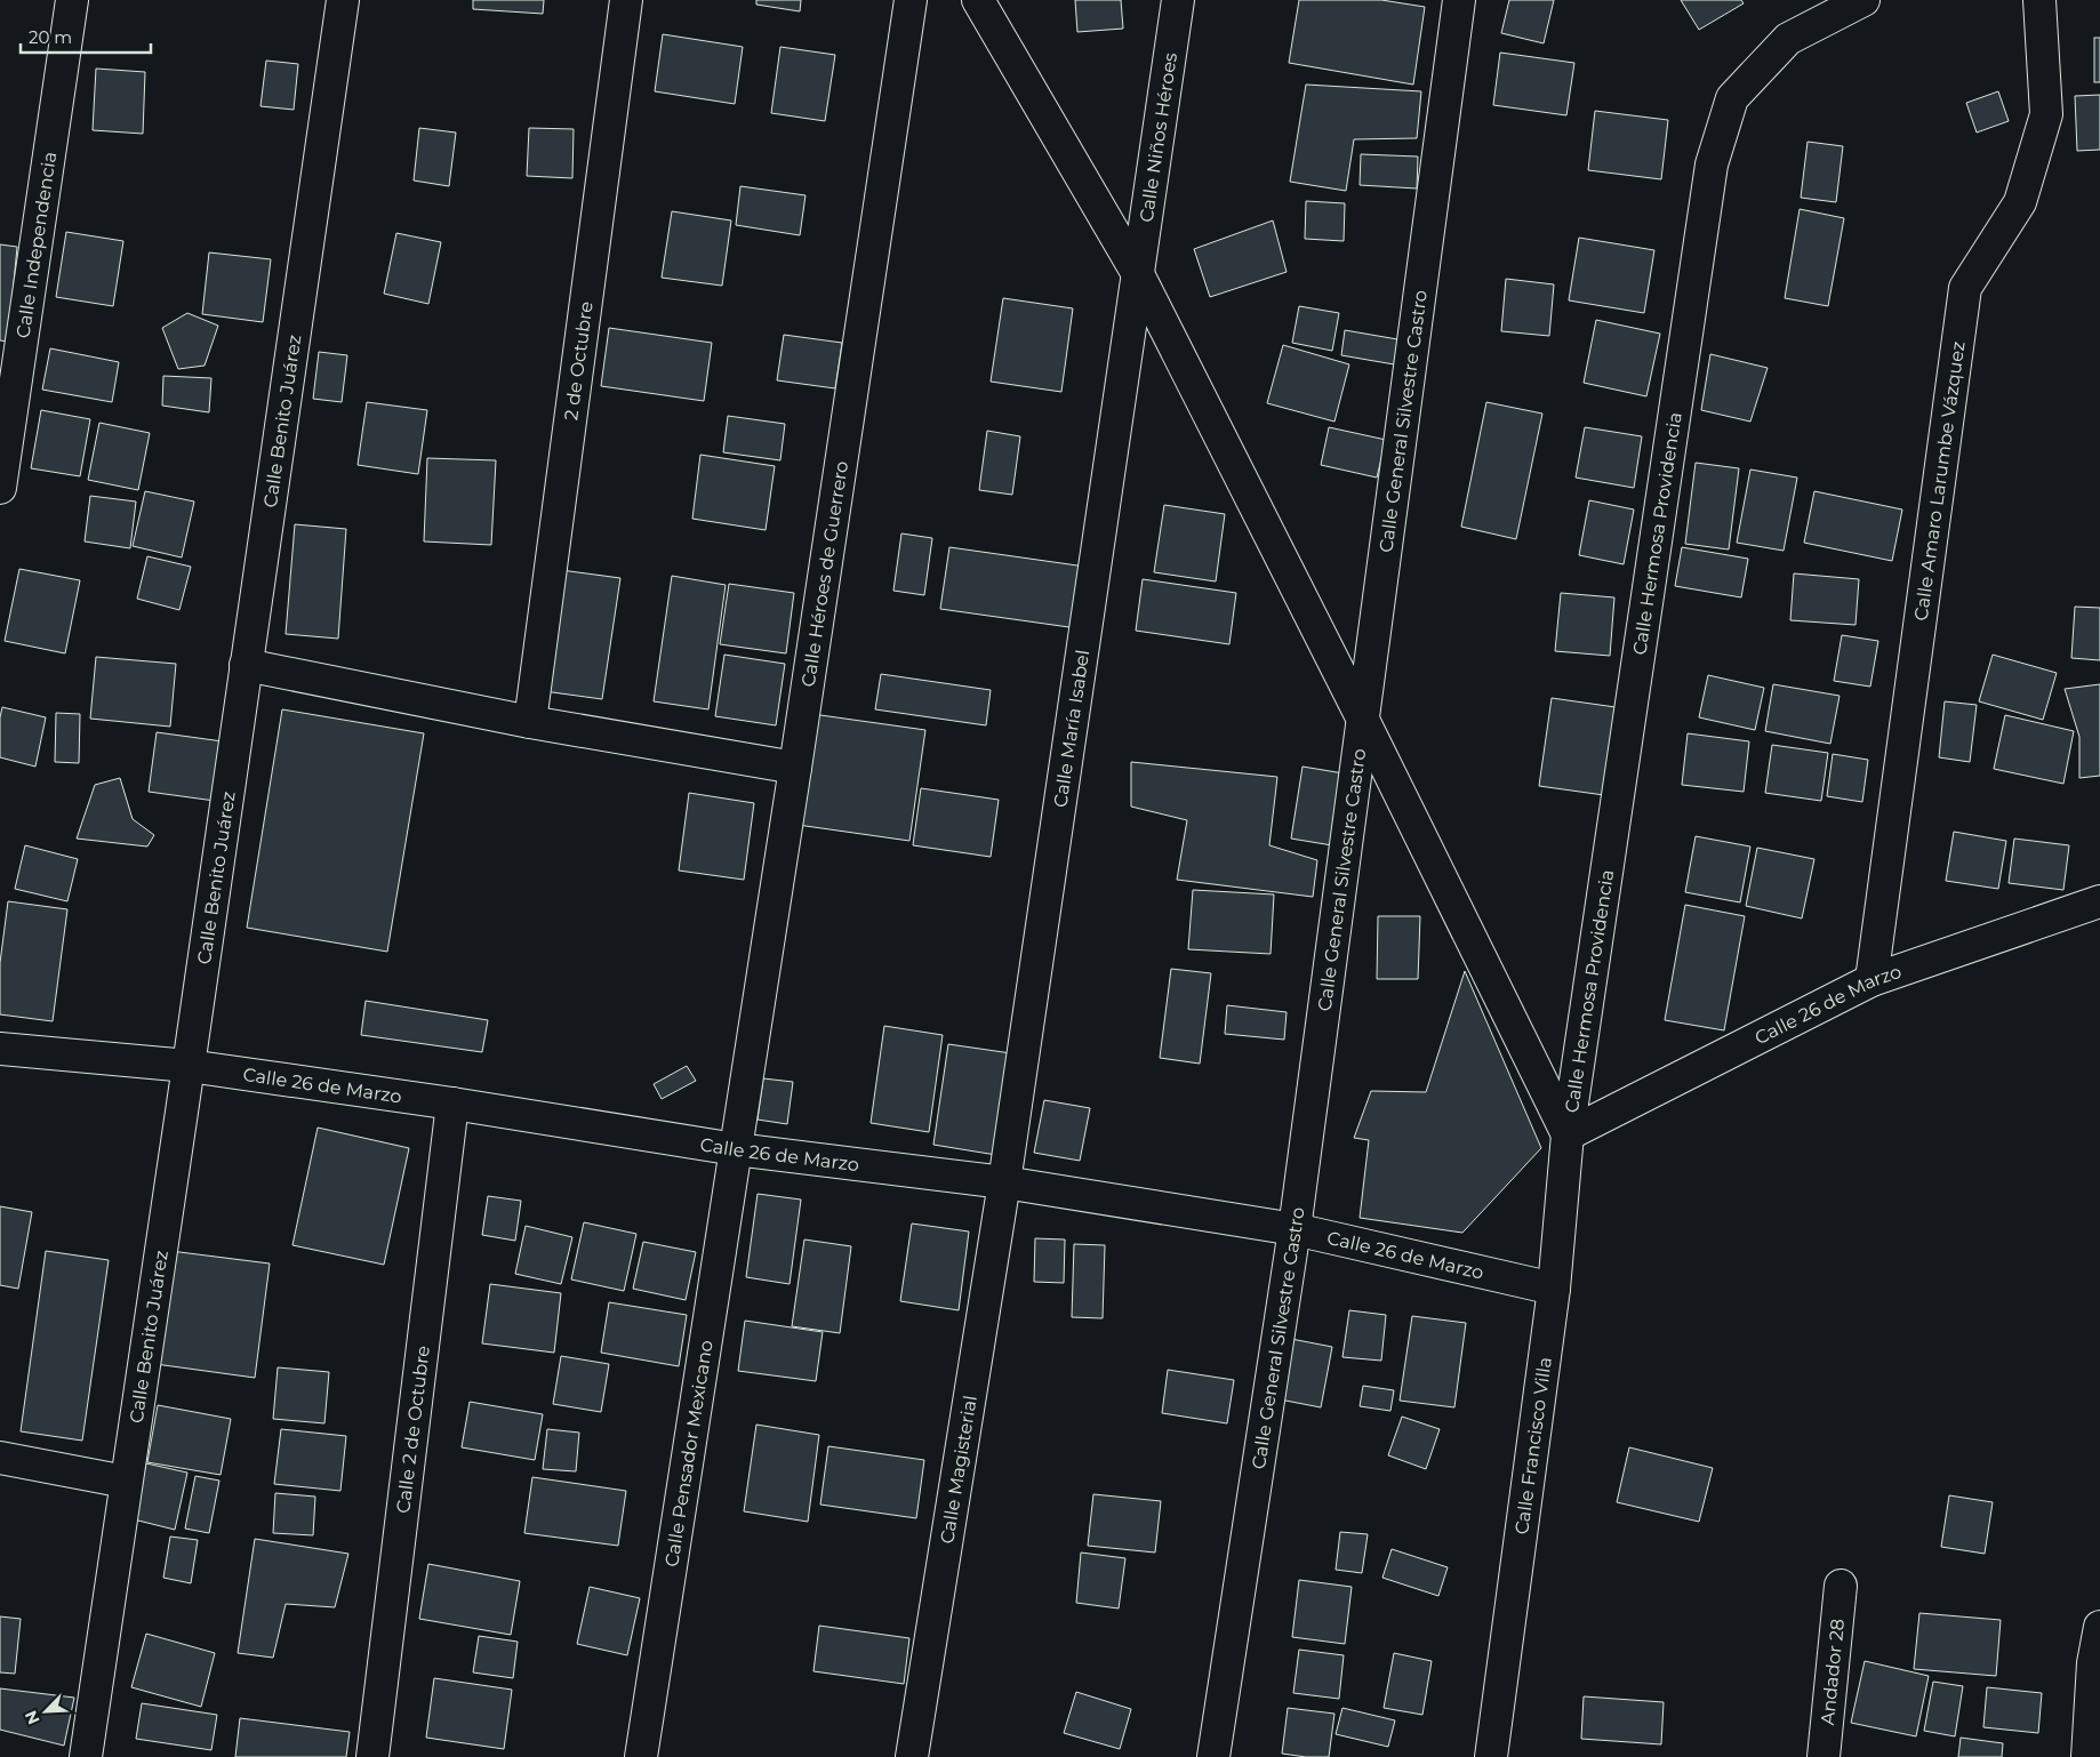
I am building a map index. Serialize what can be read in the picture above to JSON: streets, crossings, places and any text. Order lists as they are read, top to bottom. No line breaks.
{"streets":{"street":["Calle Niños Héroes","Calle Independencia","2 de Octubre","Calle Benito Juárez","Calle General Silvestre Castro","Calle Amaro Larumbe Vázquez","Calle Hermosa Providencia","Calle Héroes de Guerrero","Calle María Isabel","Calle 26 de Marzo","Calle 2 de Octubre","Calle Francisco Villa","Calle Pensador Mexicano","Calle Magisterial","Andador 28"]},"crossings":[["Calle Niños Héroes","Calle María Isabel"],["Calle Benito Juárez","Calle 26 de Marzo"],["Calle General Silvestre Castro","Calle 26 de Marzo"],["Calle Amaro Larumbe Vázquez","Calle 26 de Marzo"],["Calle Hermosa Providencia","Calle 26 de Marzo"],["Calle Hermosa Providencia","Calle Francisco Villa"],["Calle Héroes de Guerrero","Calle 26 de Marzo"],["Calle Héroes de Guerrero","Calle Pensador Mexicano"],["Calle María Isabel","Calle 26 de Marzo"],["Calle María Isabel","Calle Magisterial"],["Calle 26 de Marzo","Calle 2 de Octubre"],["Calle 26 de Marzo","Calle Francisco Villa"],["Calle 26 de Marzo","Calle Pensador Mexicano"],["Calle 26 de Marzo","Calle Magisterial"]],"scale_bar":"20 m","north":"bottom left"}
